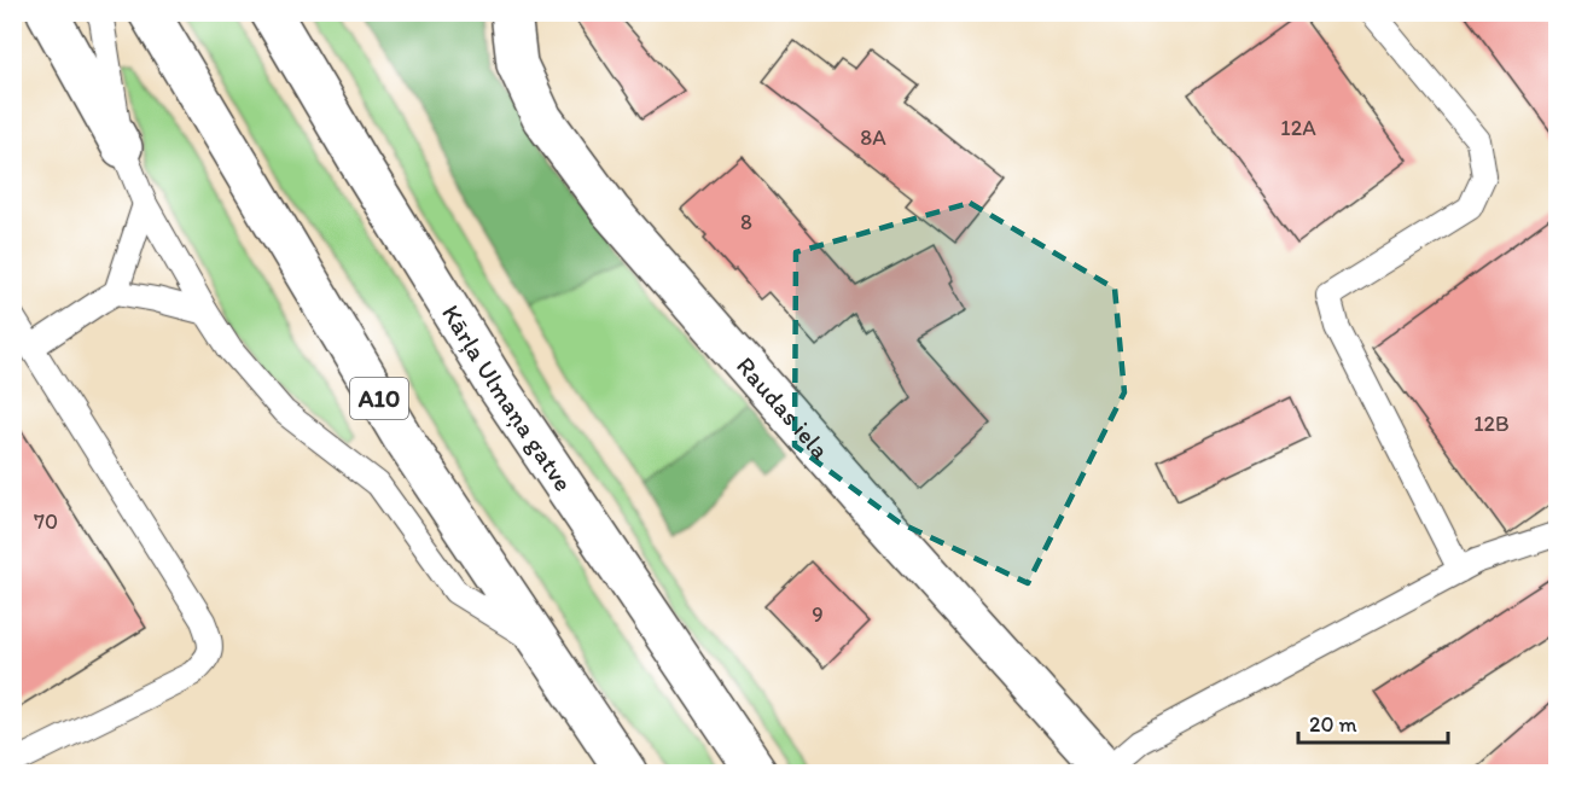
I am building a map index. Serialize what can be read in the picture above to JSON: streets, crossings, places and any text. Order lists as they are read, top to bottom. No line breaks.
{"streets":{"main road":["Kārļa Ulmaņa gatve","A10","Raudas iela"]},"house_numbers":["12A","8A","8","12B","70","9"],"scale_bar":"20 m"}
